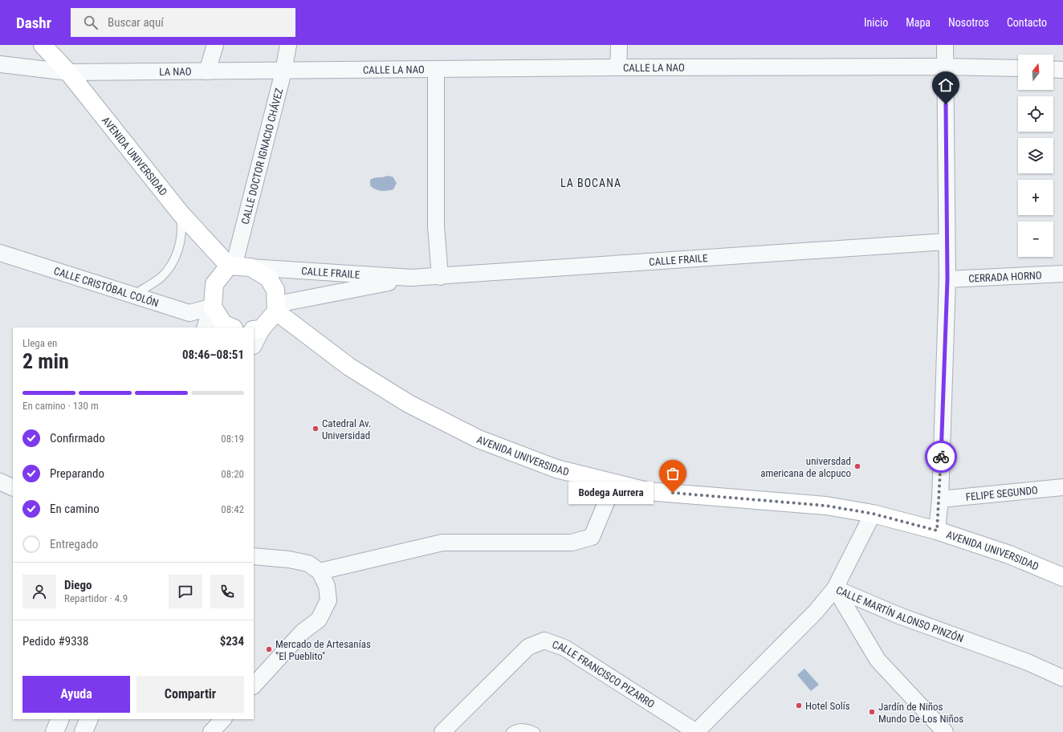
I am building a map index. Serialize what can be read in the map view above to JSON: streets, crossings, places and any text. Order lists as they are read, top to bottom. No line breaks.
{"streets":{"main road":["AVENIDA UNIVERSIDAD"],"street":["CALLE LA NAO","LA NAO","CALLE DOCTOR IGNACIO CHÁVEZ","CALLE FRAILE","CERRADA HORNO","CALLE CRISTÓBAL COLÓN","FELIPE SEGUNDO","CALLE MARTÍN ALONSO PINZÓN","CALLE FRANCISCO PIZARRO"]},"crossings":[["CALLE LA NAO","LA NAO"],["CALLE LA NAO","CALLE DOCTOR IGNACIO CHÁVEZ"],["LA NAO","CALLE DOCTOR IGNACIO CHÁVEZ"],["LA NAO","AVENIDA UNIVERSIDAD"],["CALLE DOCTOR IGNACIO CHÁVEZ","AVENIDA UNIVERSIDAD"],["CALLE DOCTOR IGNACIO CHÁVEZ","CALLE FRAILE"],["AVENIDA UNIVERSIDAD","CALLE FRAILE"],["AVENIDA UNIVERSIDAD","CALLE FRANCISCO PIZARRO"],["CALLE MARTÍN ALONSO PINZÓN","CALLE FRANCISCO PIZARRO"]],"districts":["LA BOCANA"],"places":["Catedral Av. Universidad","universdad americana de alcpuco","Bodega Aurrera","Mercado de Artesanías \"El Pueblito\"","Hotel Solís","Jardín de Niños Mundo De Los Niños"],"north":"top","page":{"header":"Dashr","search":"Buscar aquí","nav":["Inicio","Mapa","Nosotros","Contacto"],"map_buttons":["+","−"],"heading":["2 min","Llega en","08:46–08:51"],"panel":["Diego","Repartidor · 4.9","Pedido #9338","$234"],"bar":"En camino · 130 m","list":[["Confirmado","08:19"],["Preparando","08:20"],["En camino","08:42"],"Entregado"],"bubble":"Bodega Aurrera","buttons":["Ayuda","Compartir"]}}
